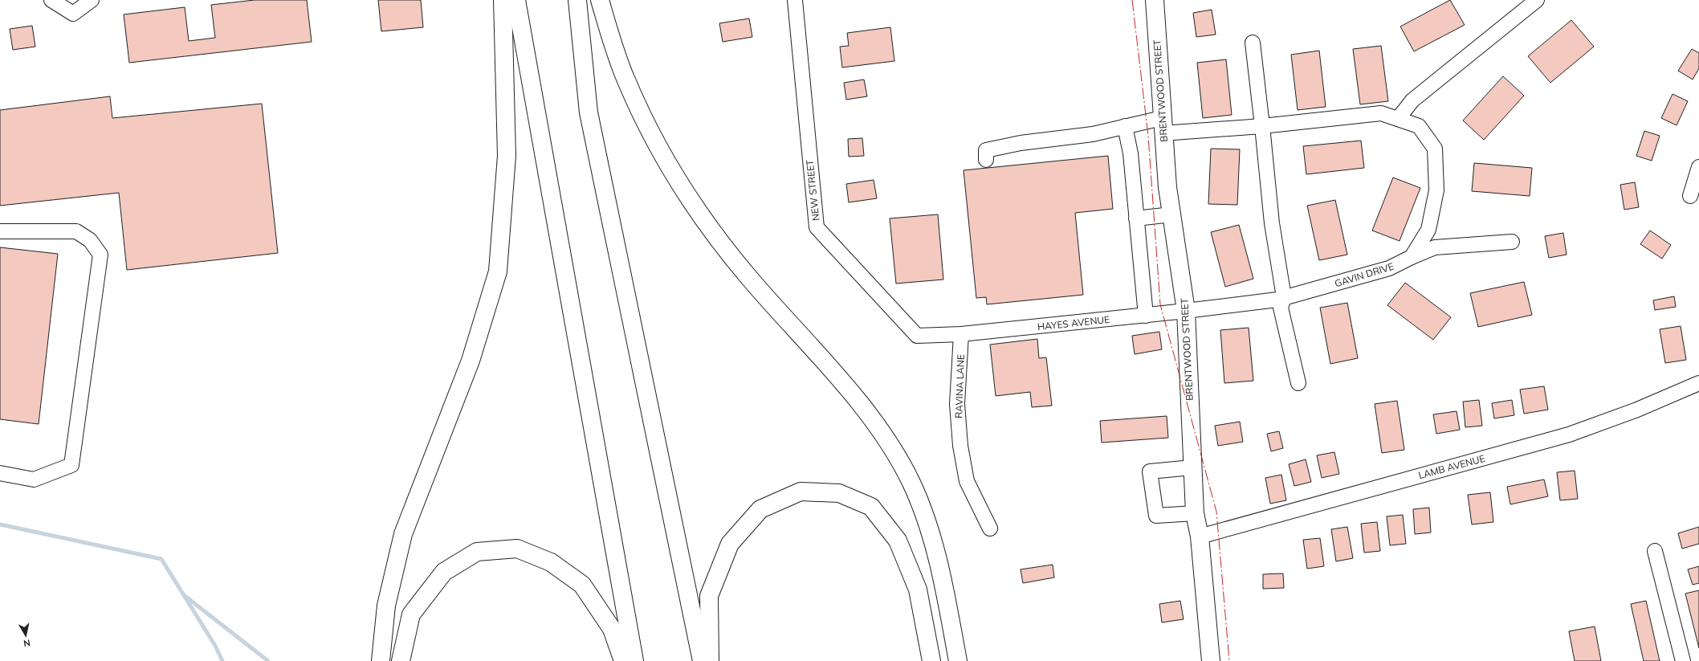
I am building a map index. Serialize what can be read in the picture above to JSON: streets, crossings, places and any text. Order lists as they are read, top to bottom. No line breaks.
{"streets":{"main road":["BRENTWOOD STREET"],"street":["NEW STREET","GAVIN DRIVE","HAYES AVENUE","RAVINA LANE","LAMB AVENUE"]},"crossings":[["BRENTWOOD STREET","GAVIN DRIVE"],["BRENTWOOD STREET","HAYES AVENUE"],["BRENTWOOD STREET","LAMB AVENUE"],["NEW STREET","HAYES AVENUE"],["NEW STREET","RAVINA LANE"],["GAVIN DRIVE","HAYES AVENUE"],["HAYES AVENUE","RAVINA LANE"]],"north":"bottom"}
